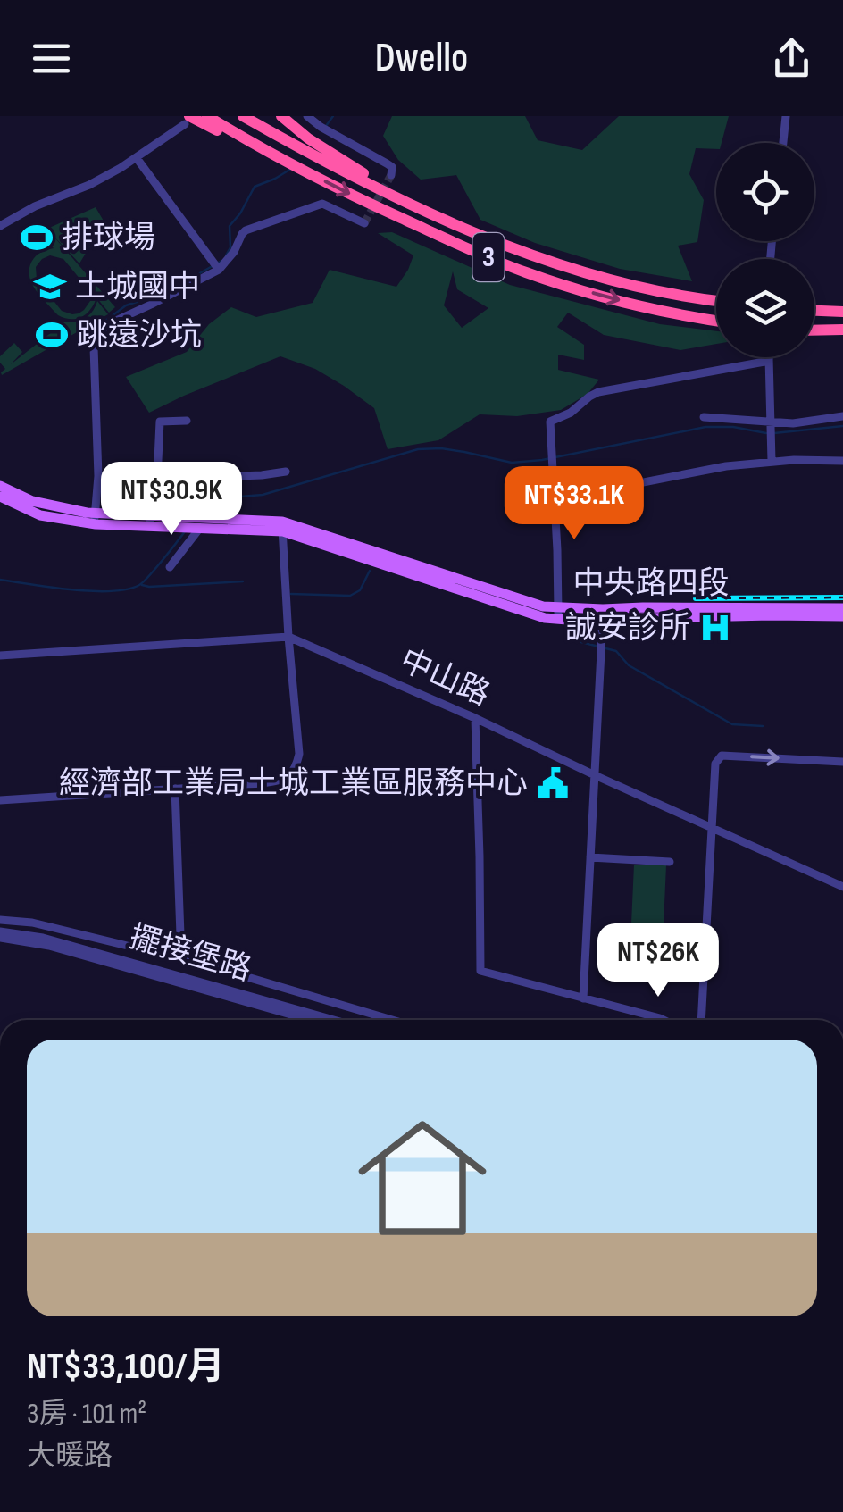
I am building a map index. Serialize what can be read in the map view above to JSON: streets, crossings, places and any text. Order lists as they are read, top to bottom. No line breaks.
{"streets":{"highway":["3"],"main road":["中央路四段"],"street":["中山路","擺接堡路"]},"places":{"sports":["排球場","跳遠沙坑"],"school or university":["土城國中"],"hospital":["誠安診所"],"public building":["經濟部工業局土城工業區服務中心"]},"page":{"header":"Dwello","price":["NT$30.9K","NT$33.1K","NT$26K"],"list":[{"name":"NT$33,100/月","note":"3房 · 101 m² · 大暖路"}]}}
